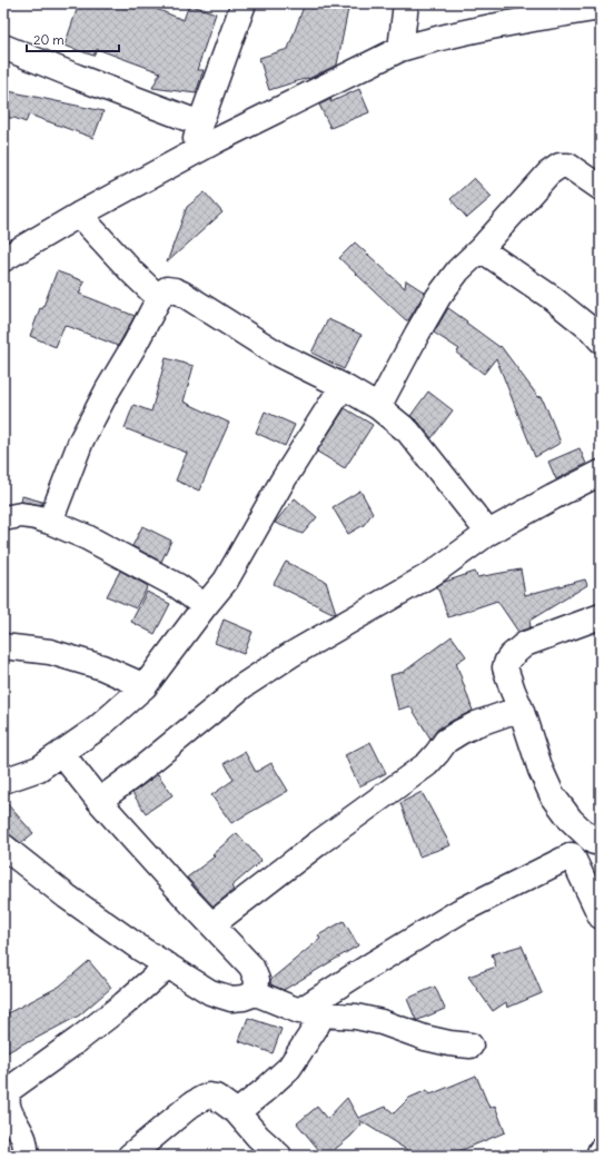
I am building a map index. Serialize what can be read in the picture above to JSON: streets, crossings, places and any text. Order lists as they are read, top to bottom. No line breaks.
{"scale_bar":"20 m"}
